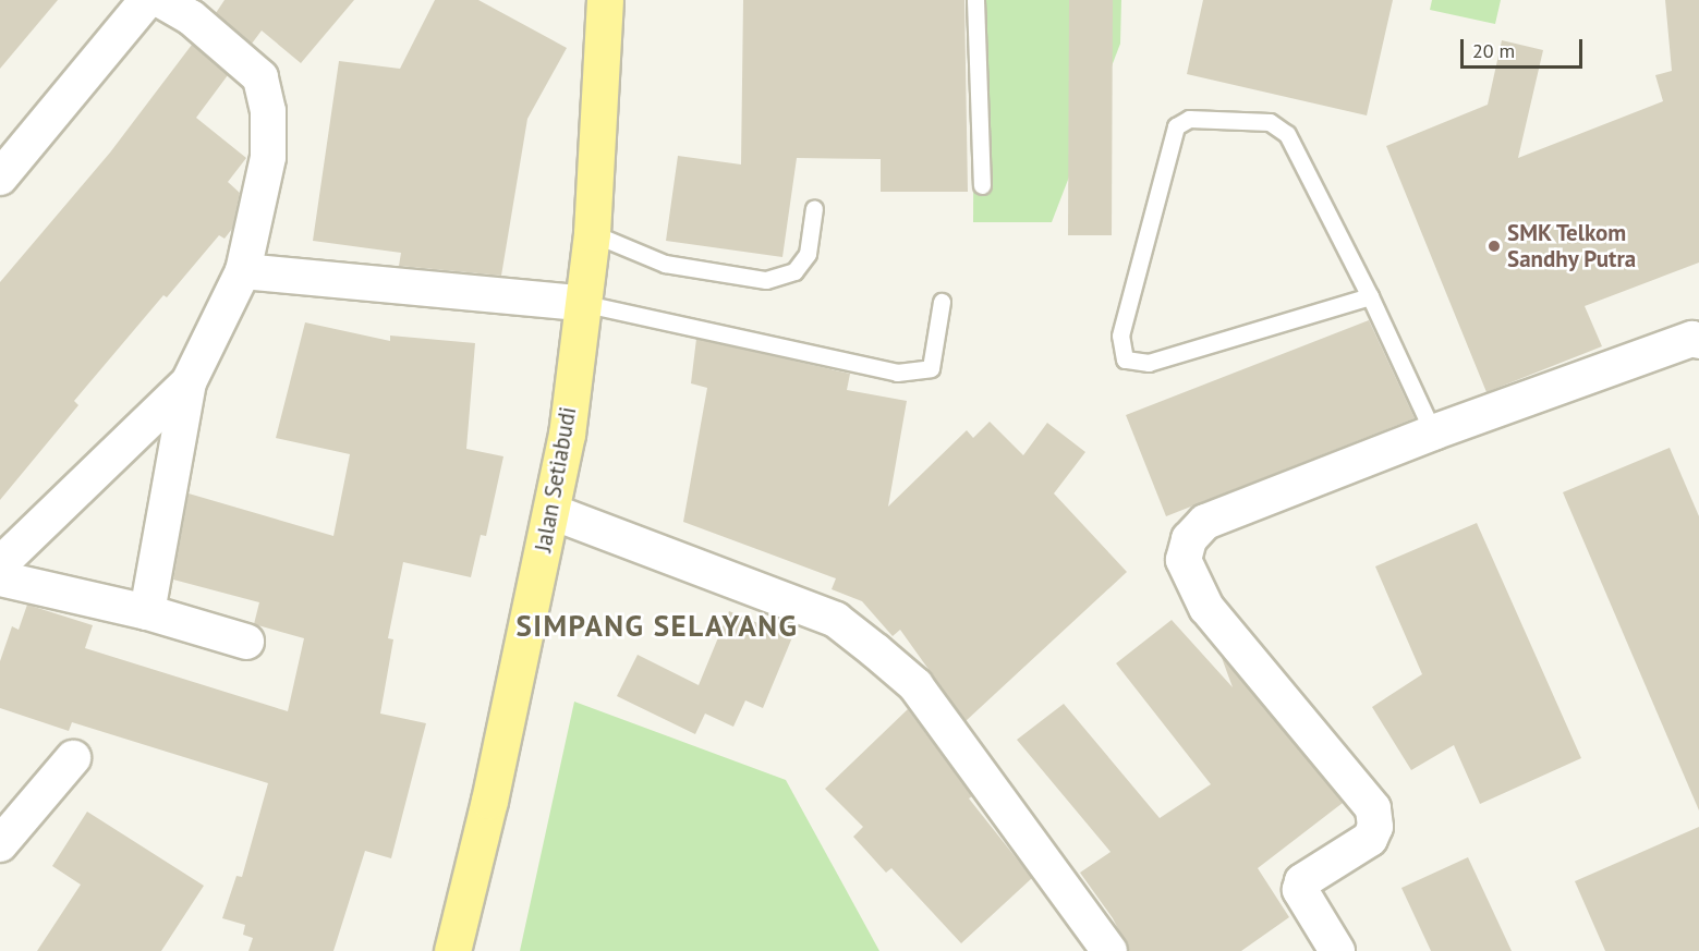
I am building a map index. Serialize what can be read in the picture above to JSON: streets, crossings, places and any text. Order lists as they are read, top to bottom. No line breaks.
{"streets":{"main road":["Jalan Setiabudi"]},"districts":["SIMPANG SELAYANG"],"places":["SMK Telkom Sandhy Putra"],"scale_bar":"20 m"}
